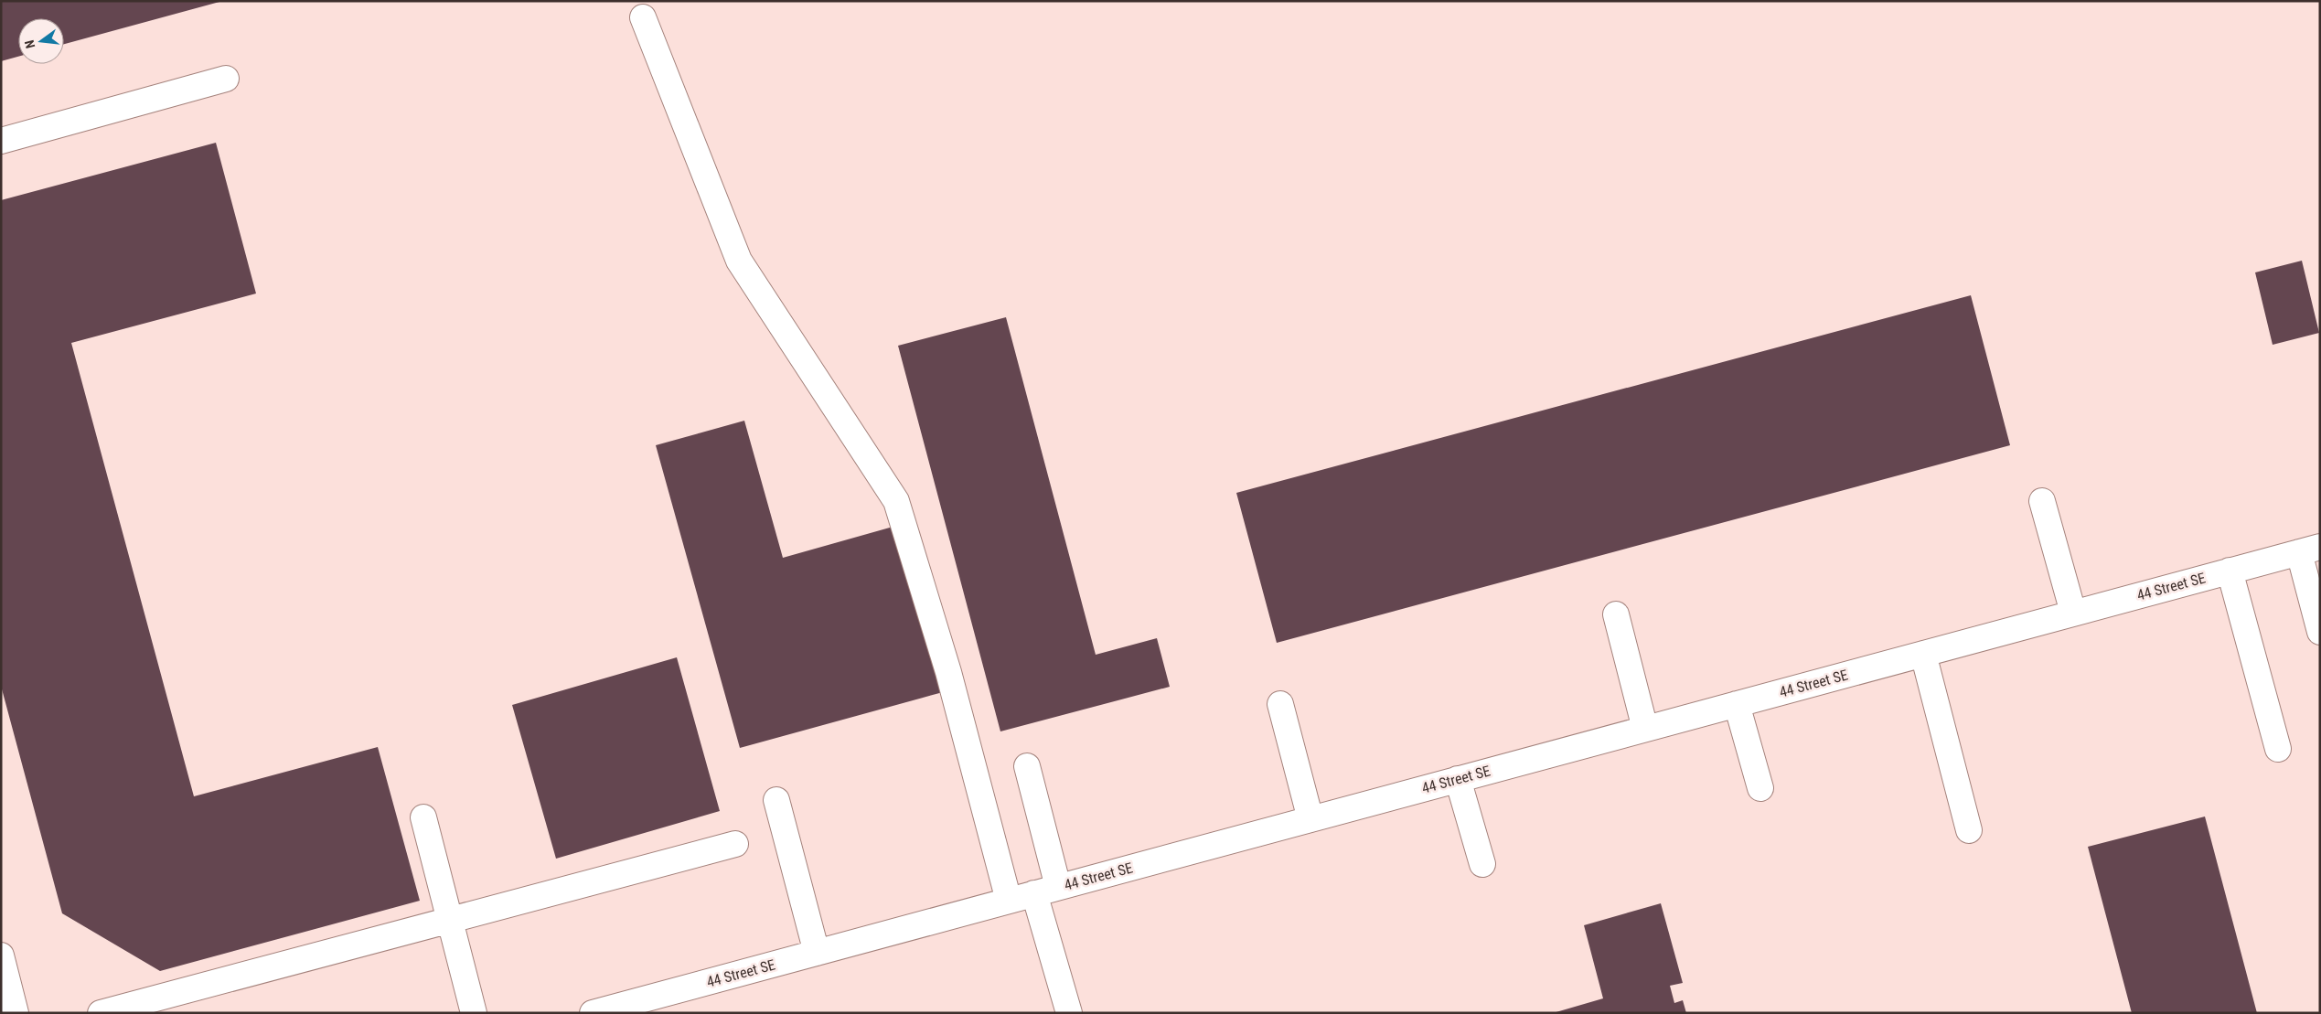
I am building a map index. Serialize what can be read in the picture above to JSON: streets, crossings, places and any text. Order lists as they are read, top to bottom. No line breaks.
{"streets":{"street":["44 Street SE"]},"north":"left"}
